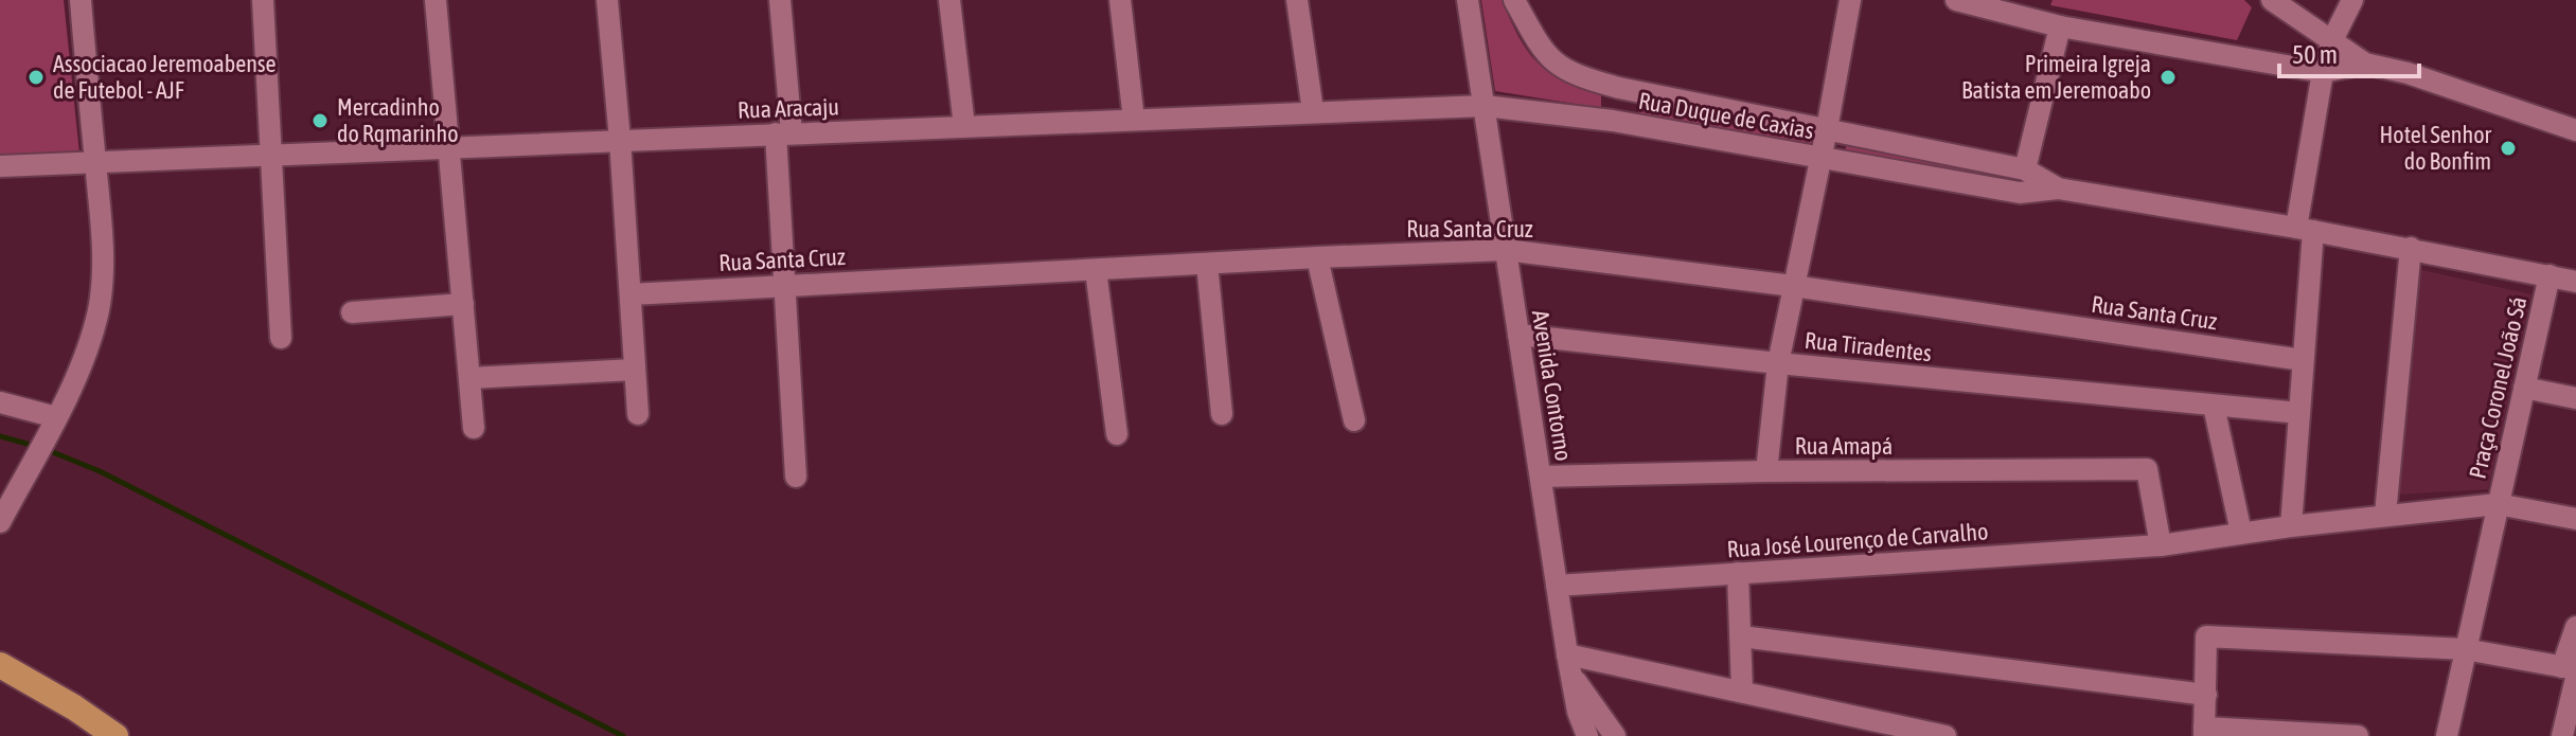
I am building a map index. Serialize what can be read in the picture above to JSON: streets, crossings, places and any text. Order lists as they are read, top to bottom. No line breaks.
{"streets":{"street":["Rua Aracaju","Rua Duque de Caxias","Rua Santa Cruz","Rua Tiradentes","Avenida Contorno","Praça Coronel João Sá","Rua Amapá","Rua José Lourenço de Carvalho"]},"crossings":[["Rua Aracaju","Rua Duque de Caxias"],["Rua Aracaju","Avenida Contorno"],["Rua Duque de Caxias","Praça Coronel João Sá"],["Rua Santa Cruz","Avenida Contorno"],["Rua Tiradentes","Avenida Contorno"],["Avenida Contorno","Rua Amapá"],["Avenida Contorno","Rua José Lourenço de Carvalho"],["Praça Coronel João Sá","Rua José Lourenço de Carvalho"],["Rua Amapá","Rua José Lourenço de Carvalho"]],"places":["Associacao Jeremoabense de Futebol - AJF","Primeira Igreja Batista em Jeremoabo","Mercadinho do Rqmarinho","Hotel Senhor do Bonfim"],"scale_bar":"50 m"}
